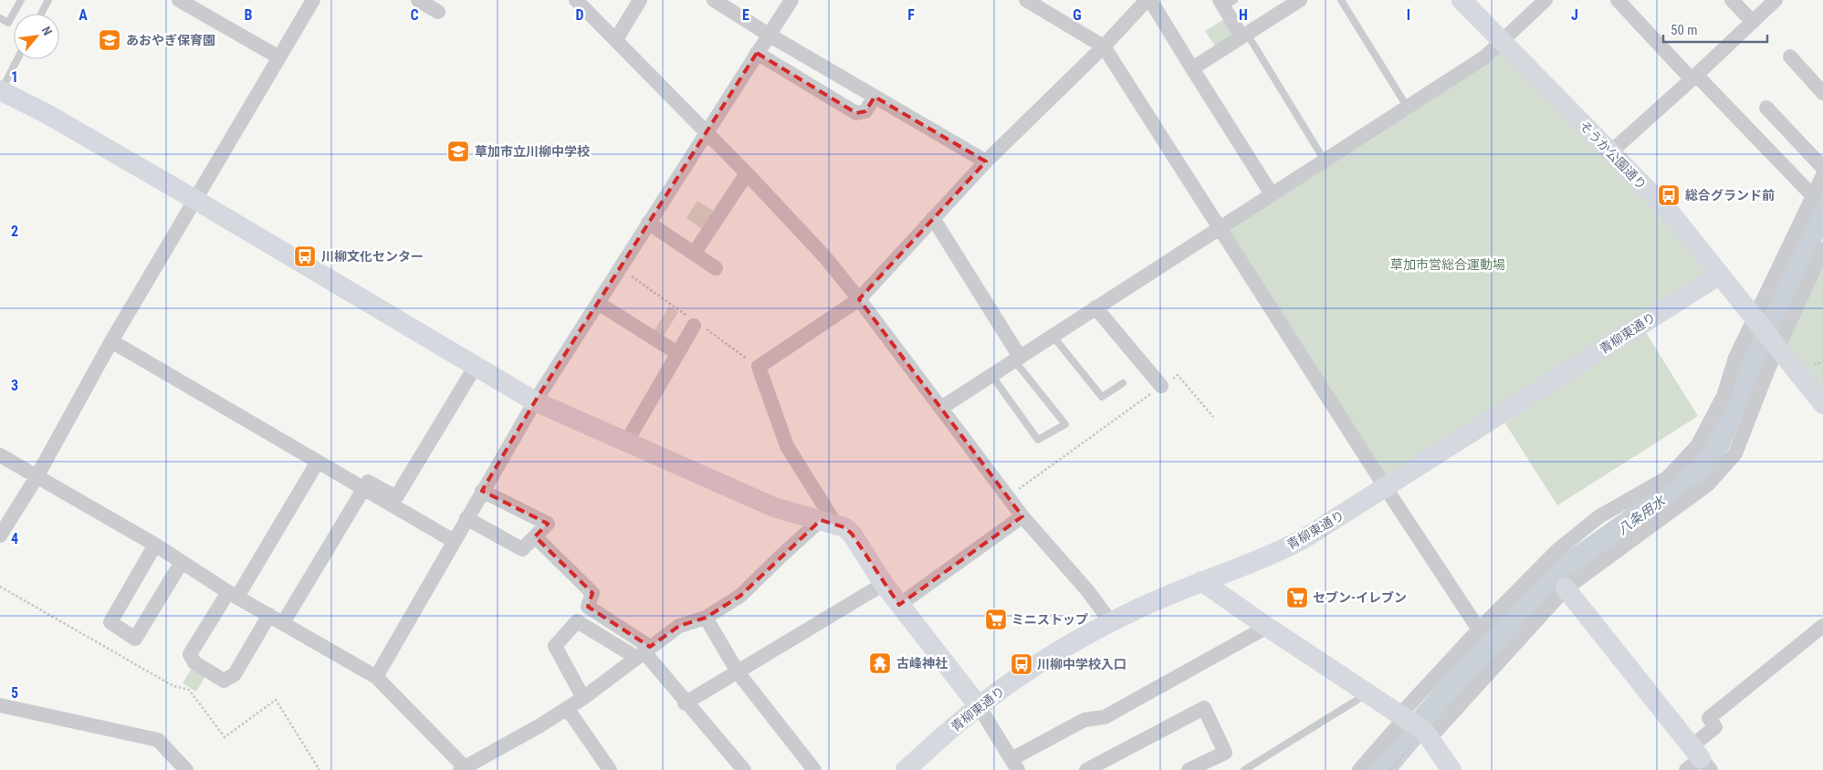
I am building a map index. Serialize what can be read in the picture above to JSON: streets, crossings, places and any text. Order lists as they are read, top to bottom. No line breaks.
{"streets":{"street":["そうか公園通り","青柳東通り"]},"crossings":[["そうか公園通り","青柳東通り"]],"water":["八条用水"],"parks":["草加市営総合運動場"],"places":{"school or university":["あおやぎ保育園","草加市立川柳中学校"],"bus stop":["総合グランド前","川柳文化センター","川柳中学校入口"],"supermarket":["セブン-イレブン","ミニストップ"],"temple":["古峰神社"]},"scale_bar":"50 m","north":"top right","grid":{"columns":["A","B","C","D","E","F","G","H","I","J"],"rows":["1","2","3","4","5"]}}
